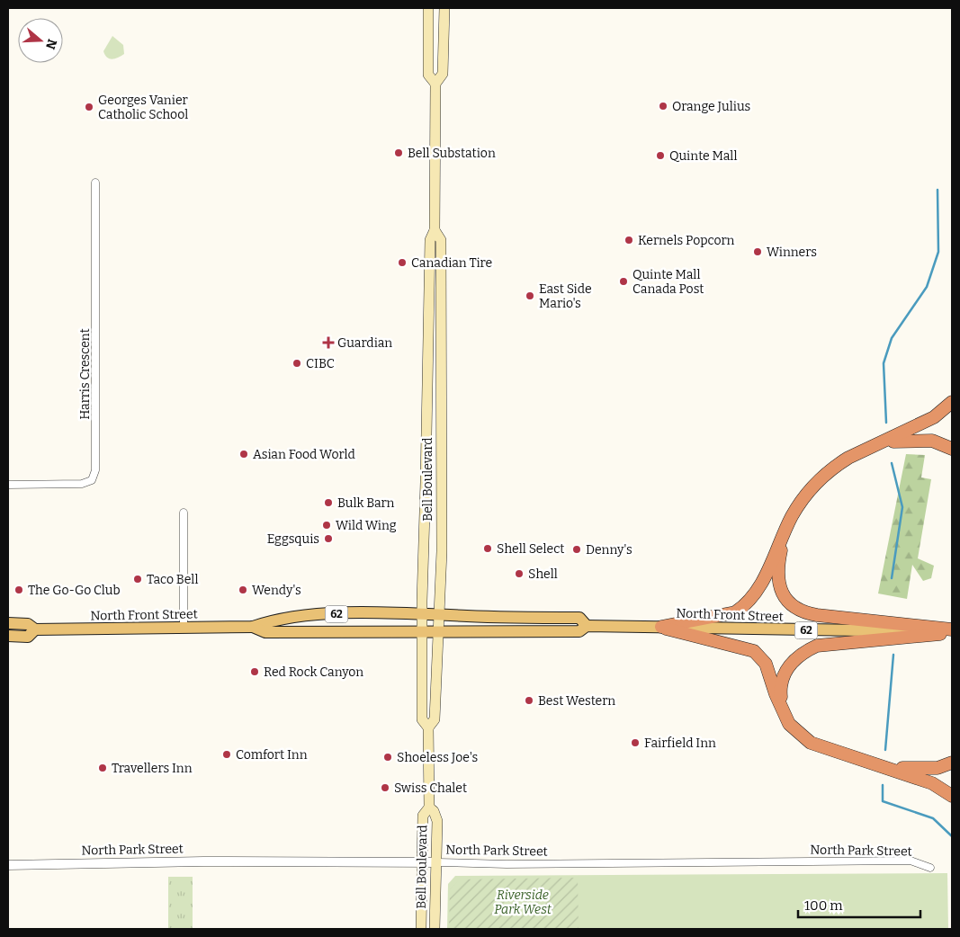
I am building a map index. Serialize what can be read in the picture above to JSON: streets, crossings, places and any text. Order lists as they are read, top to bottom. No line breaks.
{"streets":{"main road":["Bell Boulevard","62","North Front Street"],"street":["Harris Crescent","North Park Street"]},"crossings":[["Bell Boulevard","North Front Street"],["Bell Boulevard","North Park Street"]],"parks":["Riverside Park West"],"places":{"other":["Orange Julius","Georges Vanier Catholic School","Bell Substation","Quinte Mall","Kernels Popcorn","Winners","Canadian Tire","Quinte Mall Canada Post","East Side Mario's","CIBC","Asian Food World","Bulk Barn","Wild Wing","Eggsquis","Shell Select","Denny's","Shell","Taco Bell","The Go-Go Club","Wendy's","Red Rock Canyon","Best Western","Fairfield Inn","Comfort Inn","Shoeless Joe's","Travellers Inn","Swiss Chalet"],"health":["Guardian"]},"scale_bar":"100 m","north":"right"}
